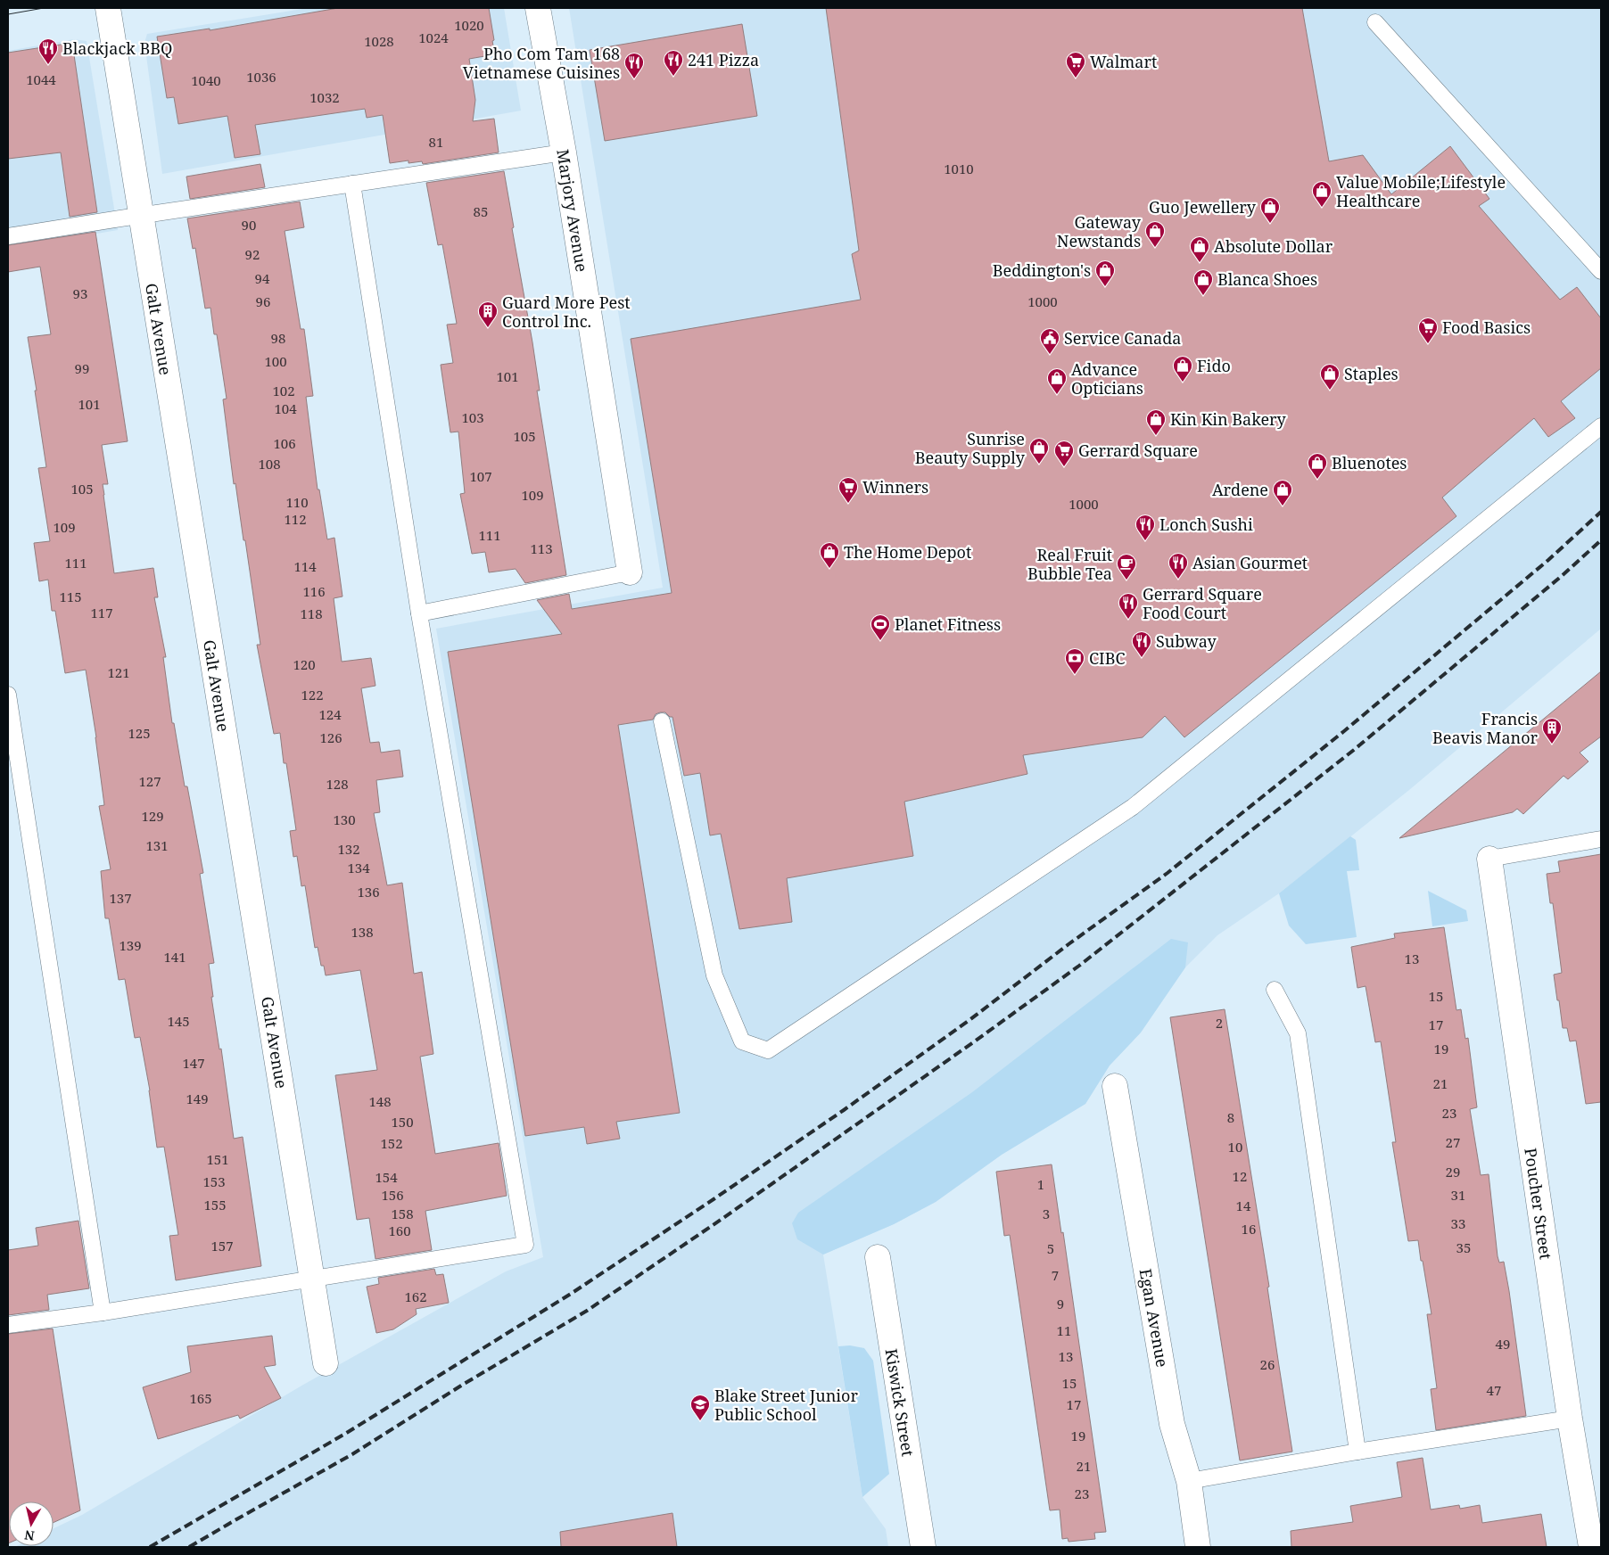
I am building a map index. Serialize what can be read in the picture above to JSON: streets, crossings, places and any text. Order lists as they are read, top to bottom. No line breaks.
{"streets":{"street":["Marjory Avenue","Galt Avenue","Poucher Street","Egan Avenue","Kiswick Street"]},"places":{"restaurant":["Blackjack BBQ","241 Pizza","Pho Com Tam 168 Vietnamese Cuisines","Lonch Sushi","Asian Gourmet","Gerrard Square Food Court","Subway"],"supermarket":["Walmart","Food Basics","Gerrard Square","Winners"],"shop":["Value Mobile;Lifestyle Healthcare","Guo Jewellery","Gateway Newstands","Absolute Dollar","Beddington's","Blanca Shoes","Fido","Staples","Advance Opticians","Kin Kin Bakery","Sunrise Beauty Supply","Bluenotes","Ardene","The Home Depot"],"building":["Guard More Pest Control Inc.","Francis Beavis Manor"],"public building":["Service Canada"],"cafe":["Real Fruit Bubble Tea"],"sports":["Planet Fitness"],"bank":["CIBC"],"school or university":["Blake Street Junior Public School"]},"house_numbers":["1020","1024","1028","1036","1044","1040","1032","81","1010","85","90","92","94","93","96","1000","98","100","99","101","102","101","104","103","105","106","108","107","105","109","110","1000","112","109","111","113","111","114","116","115","117","118","120","121","122","124","125","126","127","128","129","130","131","132","134","136","137","138","139","141","13","15","145","2","17","19","147","21","149","148","23","8","150","27","152","10","151","29","12","154","153","1","156","31","155","14","158","3","33","16","160","157","35","5","7","162","9","11","49","13","26","15","47","165","17","19","21","23"],"north":"bottom"}
